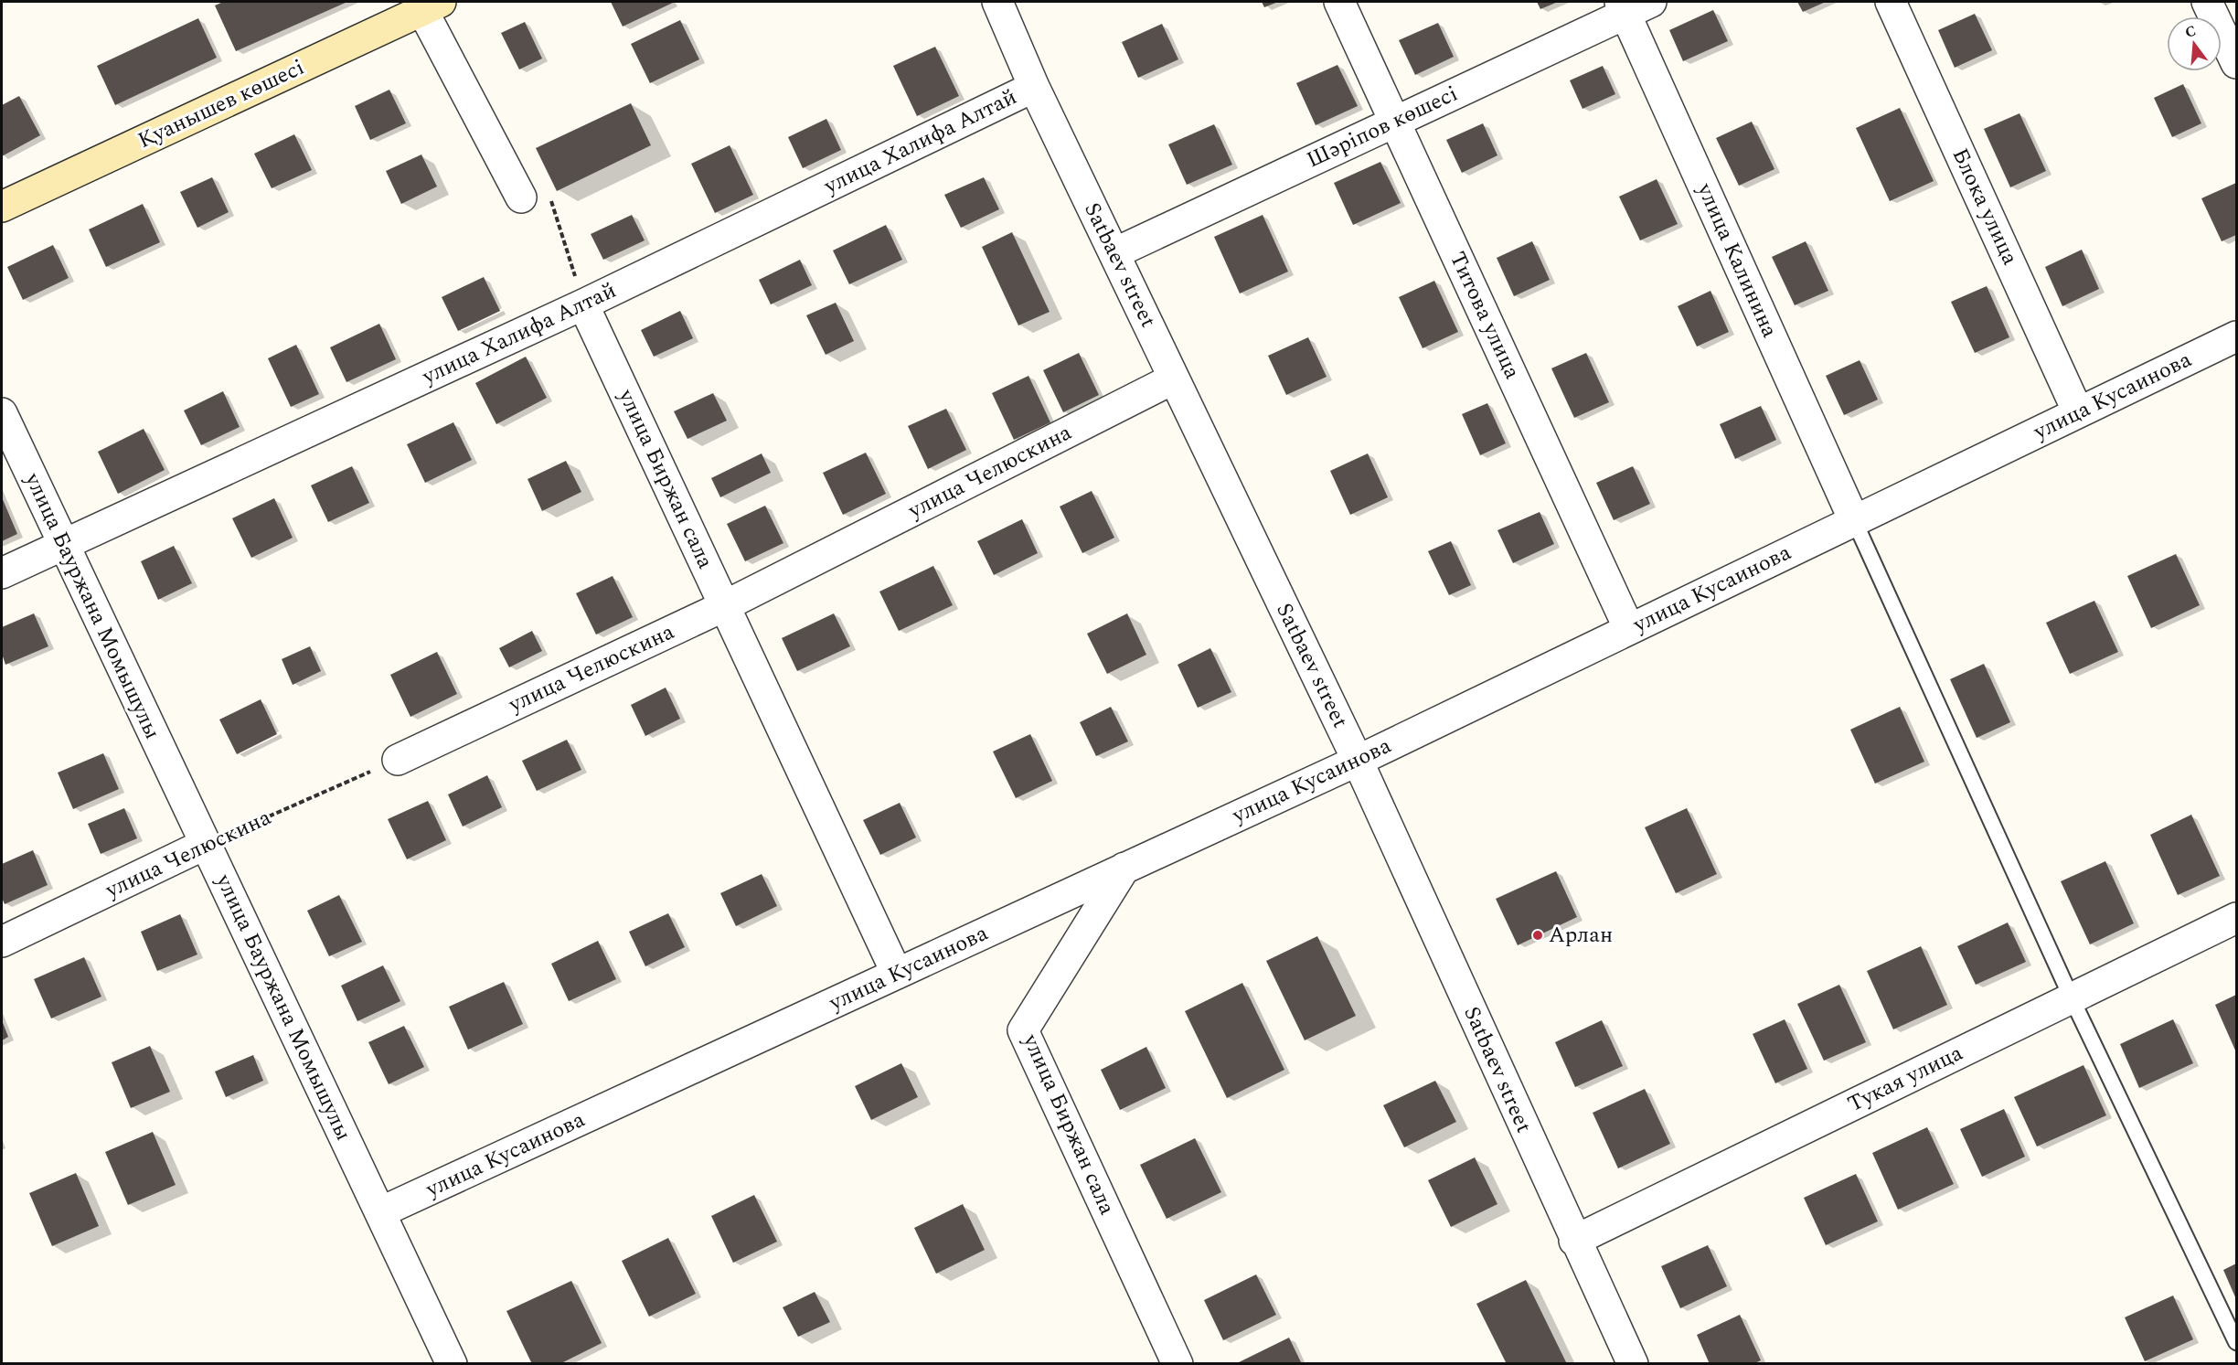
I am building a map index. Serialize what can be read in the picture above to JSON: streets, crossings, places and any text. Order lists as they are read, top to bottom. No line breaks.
{"streets":{"street":["Қуанышев көшесі","Шәріпов көшесі","улица Халифа Алтай","Блока улица","улица Калинина","Satbaev street","Титова улица","улица Кусаинова","улица Челюскина","улица Биржан сала","улица Бауржана Момышулы","Тукая улица"]},"crossings":[["Шәріпов көшесі","улица Калинина"],["Шәріпов көшесі","Satbaev street"],["Шәріпов көшесі","Титова улица"],["улица Халифа Алтай","Satbaev street"],["улица Халифа Алтай","улица Биржан сала"],["улица Халифа Алтай","улица Бауржана Момышулы"],["Блока улица","улица Кусаинова"],["улица Калинина","улица Кусаинова"],["Satbaev street","улица Кусаинова"],["Satbaev street","улица Челюскина"],["Satbaev street","Тукая улица"],["Титова улица","улица Кусаинова"],["улица Кусаинова","улица Биржан сала"],["улица Кусаинова","улица Бауржана Момышулы"],["улица Челюскина","улица Биржан сала"],["улица Челюскина","улица Бауржана Момышулы"]],"places":["Арлан"],"north":"top"}
